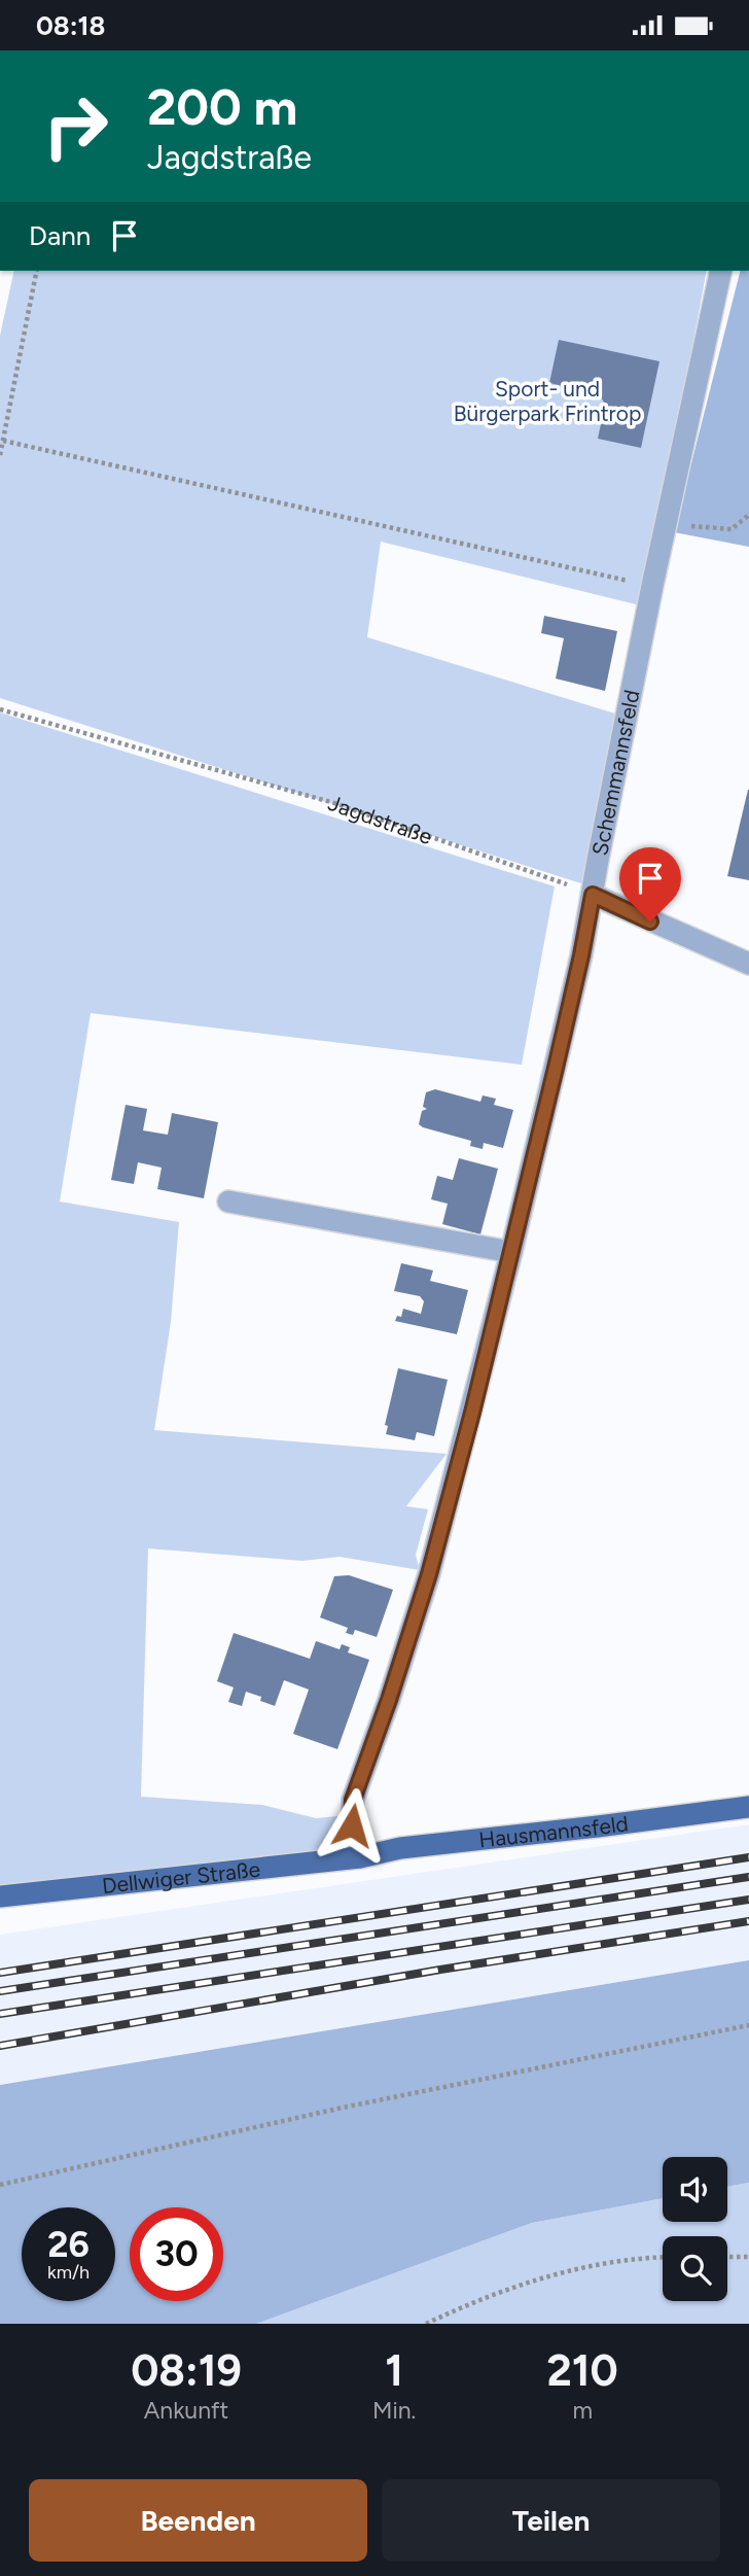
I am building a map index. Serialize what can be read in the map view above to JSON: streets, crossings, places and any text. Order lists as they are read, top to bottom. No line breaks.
{"streets":{"main road":["Hausmannsfeld","Dellwiger Straße"],"street":["Schemmannsfeld"],"path":["Jagdstraße"]},"crossings":[["Schemmannsfeld","Jagdstraße"],["Schemmannsfeld","Hausmannsfeld"],["Schemmannsfeld","Dellwiger Straße"],["Hausmannsfeld","Dellwiger Straße"]],"parks":["Sport- und Bürgerpark Frintrop"],"page":{"status":"08:18","turn":["200 m","Jagdstraße"],"then":"Dann","speed":"26 km/h","limit":"30","eta":["08:19","Ankunft","1","Min.","210","m"],"buttons":["Beenden","Teilen"]}}
